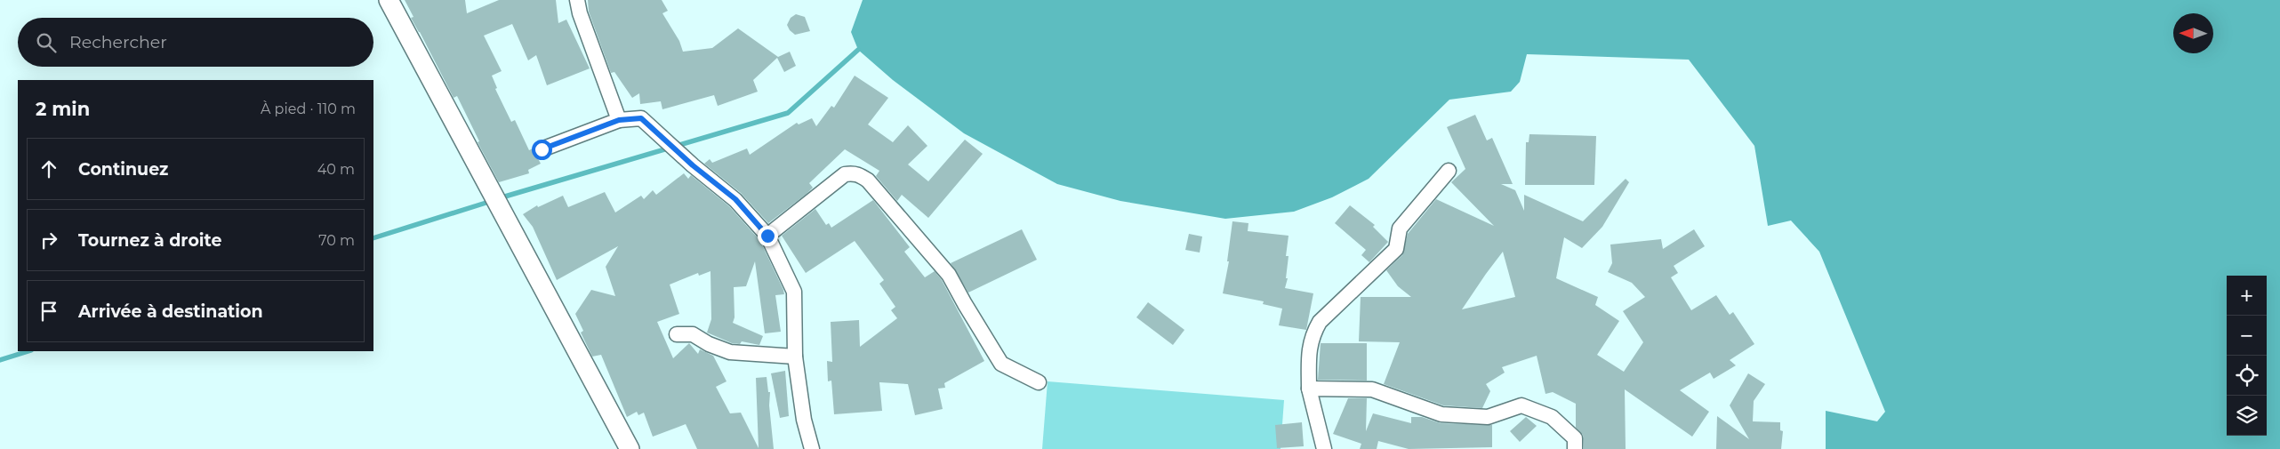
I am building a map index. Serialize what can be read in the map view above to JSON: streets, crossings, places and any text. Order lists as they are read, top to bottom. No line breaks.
{"north":"left","page":{"search":"Rechercher","heading":["2 min","À pied · 110 m"],"list":[["Continuez","40 m"],["Tournez à droite","70 m"],"Arrivée à destination"],"map_buttons":["+","−"]}}
